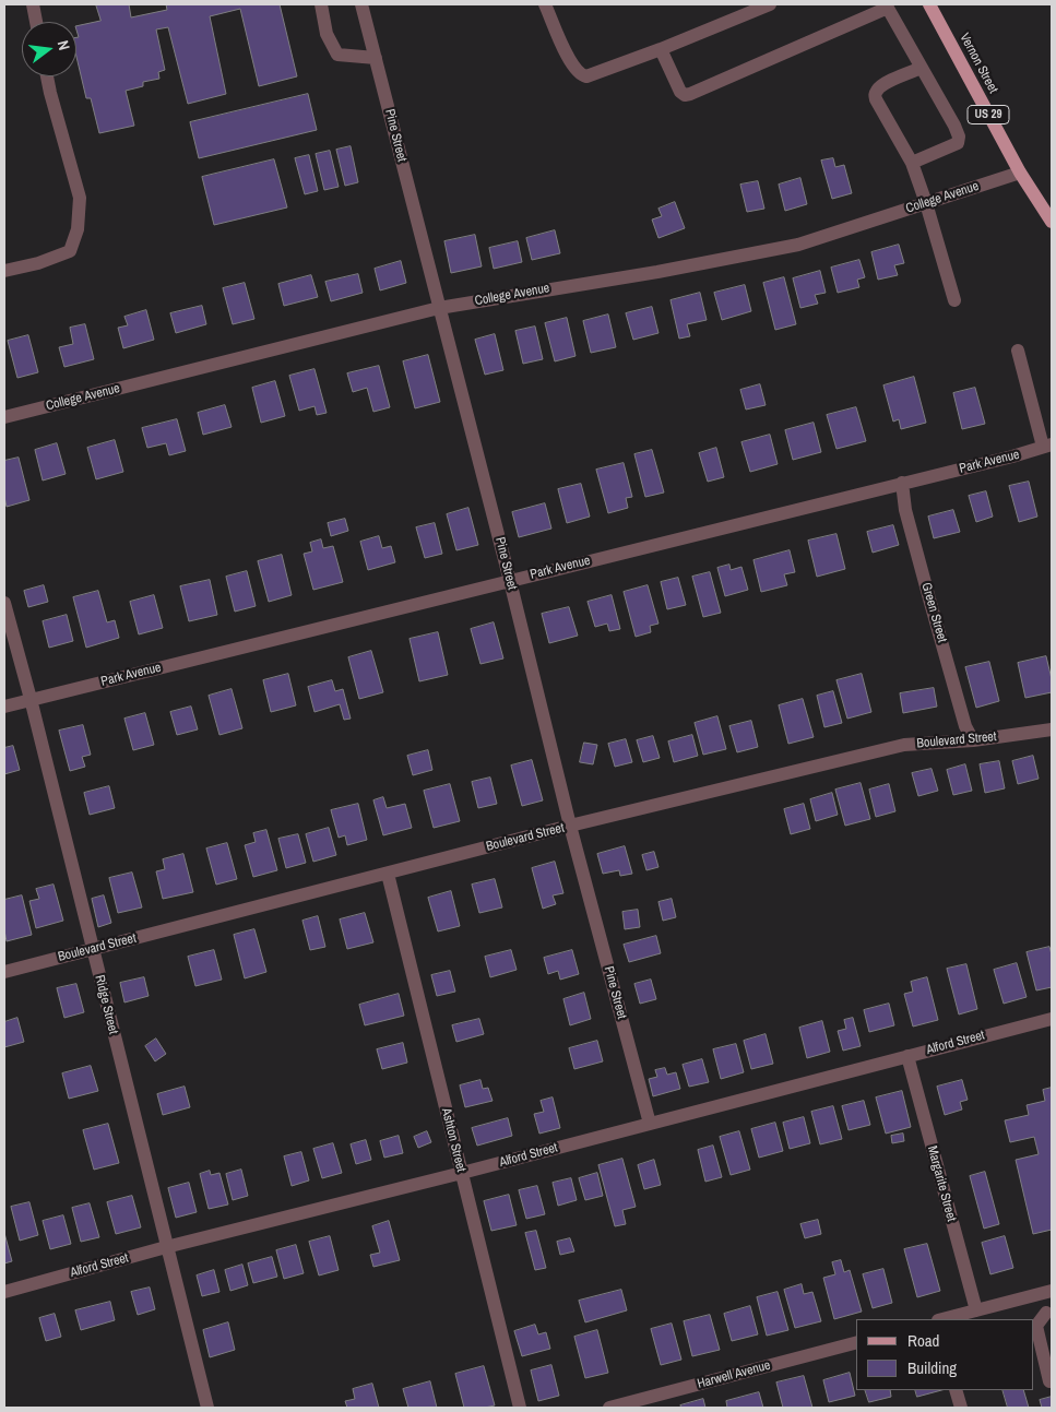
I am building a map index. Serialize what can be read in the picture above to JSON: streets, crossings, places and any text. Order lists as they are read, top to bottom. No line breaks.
{"streets":{"main road":["Vernon Street","US 29"],"street":["Pine Street","College Avenue","Park Avenue","Green Street","Boulevard Street","Ridge Street","Alford Street","Ashton Street","Margarite Street","Harwell Avenue"]},"crossings":[["Vernon Street","College Avenue"],["Pine Street","College Avenue"],["Pine Street","Park Avenue"],["Pine Street","Boulevard Street"],["Pine Street","Alford Street"],["Park Avenue","Green Street"],["Park Avenue","Ridge Street"],["Green Street","Boulevard Street"],["Boulevard Street","Ridge Street"],["Boulevard Street","Ashton Street"],["Ridge Street","Alford Street"],["Alford Street","Ashton Street"],["Alford Street","Margarite Street"]],"legend":["Road","Building"],"north":"right"}
